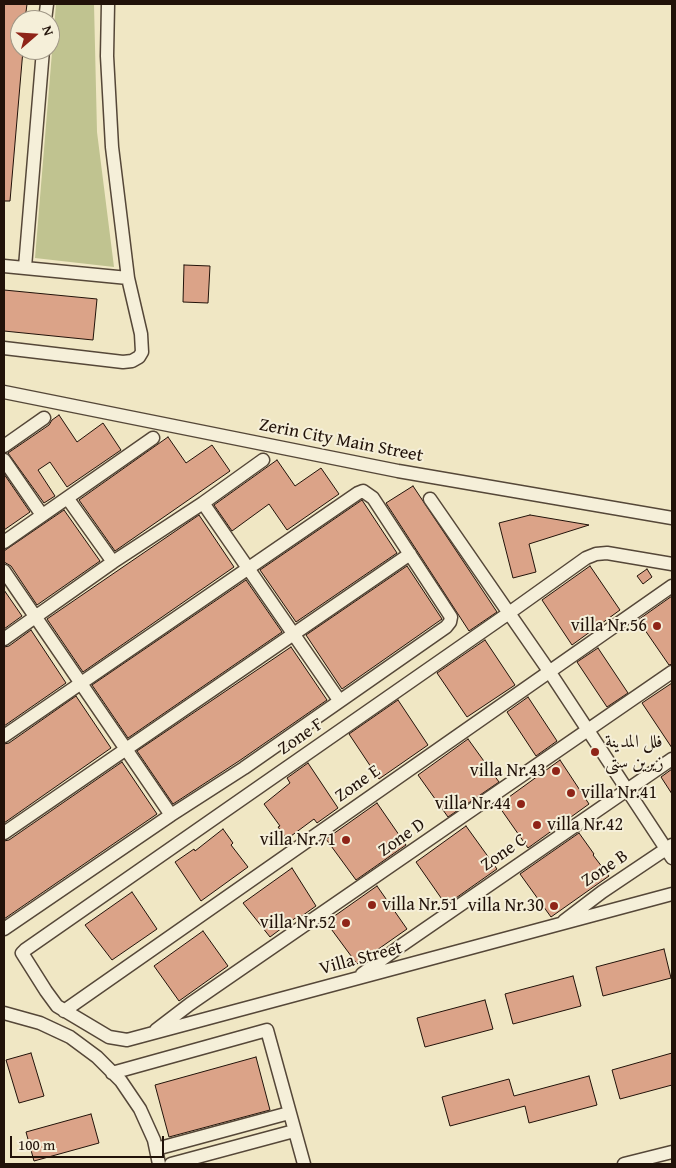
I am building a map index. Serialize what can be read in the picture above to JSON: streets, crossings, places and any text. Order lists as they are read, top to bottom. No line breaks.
{"streets":{"street":["Zerin City Main Street","Zone F","Zone E","Zone D","Zone C","Zone B","Villa Street"]},"crossings":[["Zone F","Zone E"],["Zone F","Villa Street"],["Zone E","Villa Street"],["Zone D","Villa Street"],["Zone C","Villa Street"],["Zone B","Villa Street"]],"places":["villa Nr.56","فلل المدينة زیرین ستی","villa Nr.43","villa Nr.41","villa Nr.44","villa Nr.42","villa Nr.71","villa Nr.51","villa Nr.30","villa Nr.52"],"scale_bar":"100 m","north":"right"}
